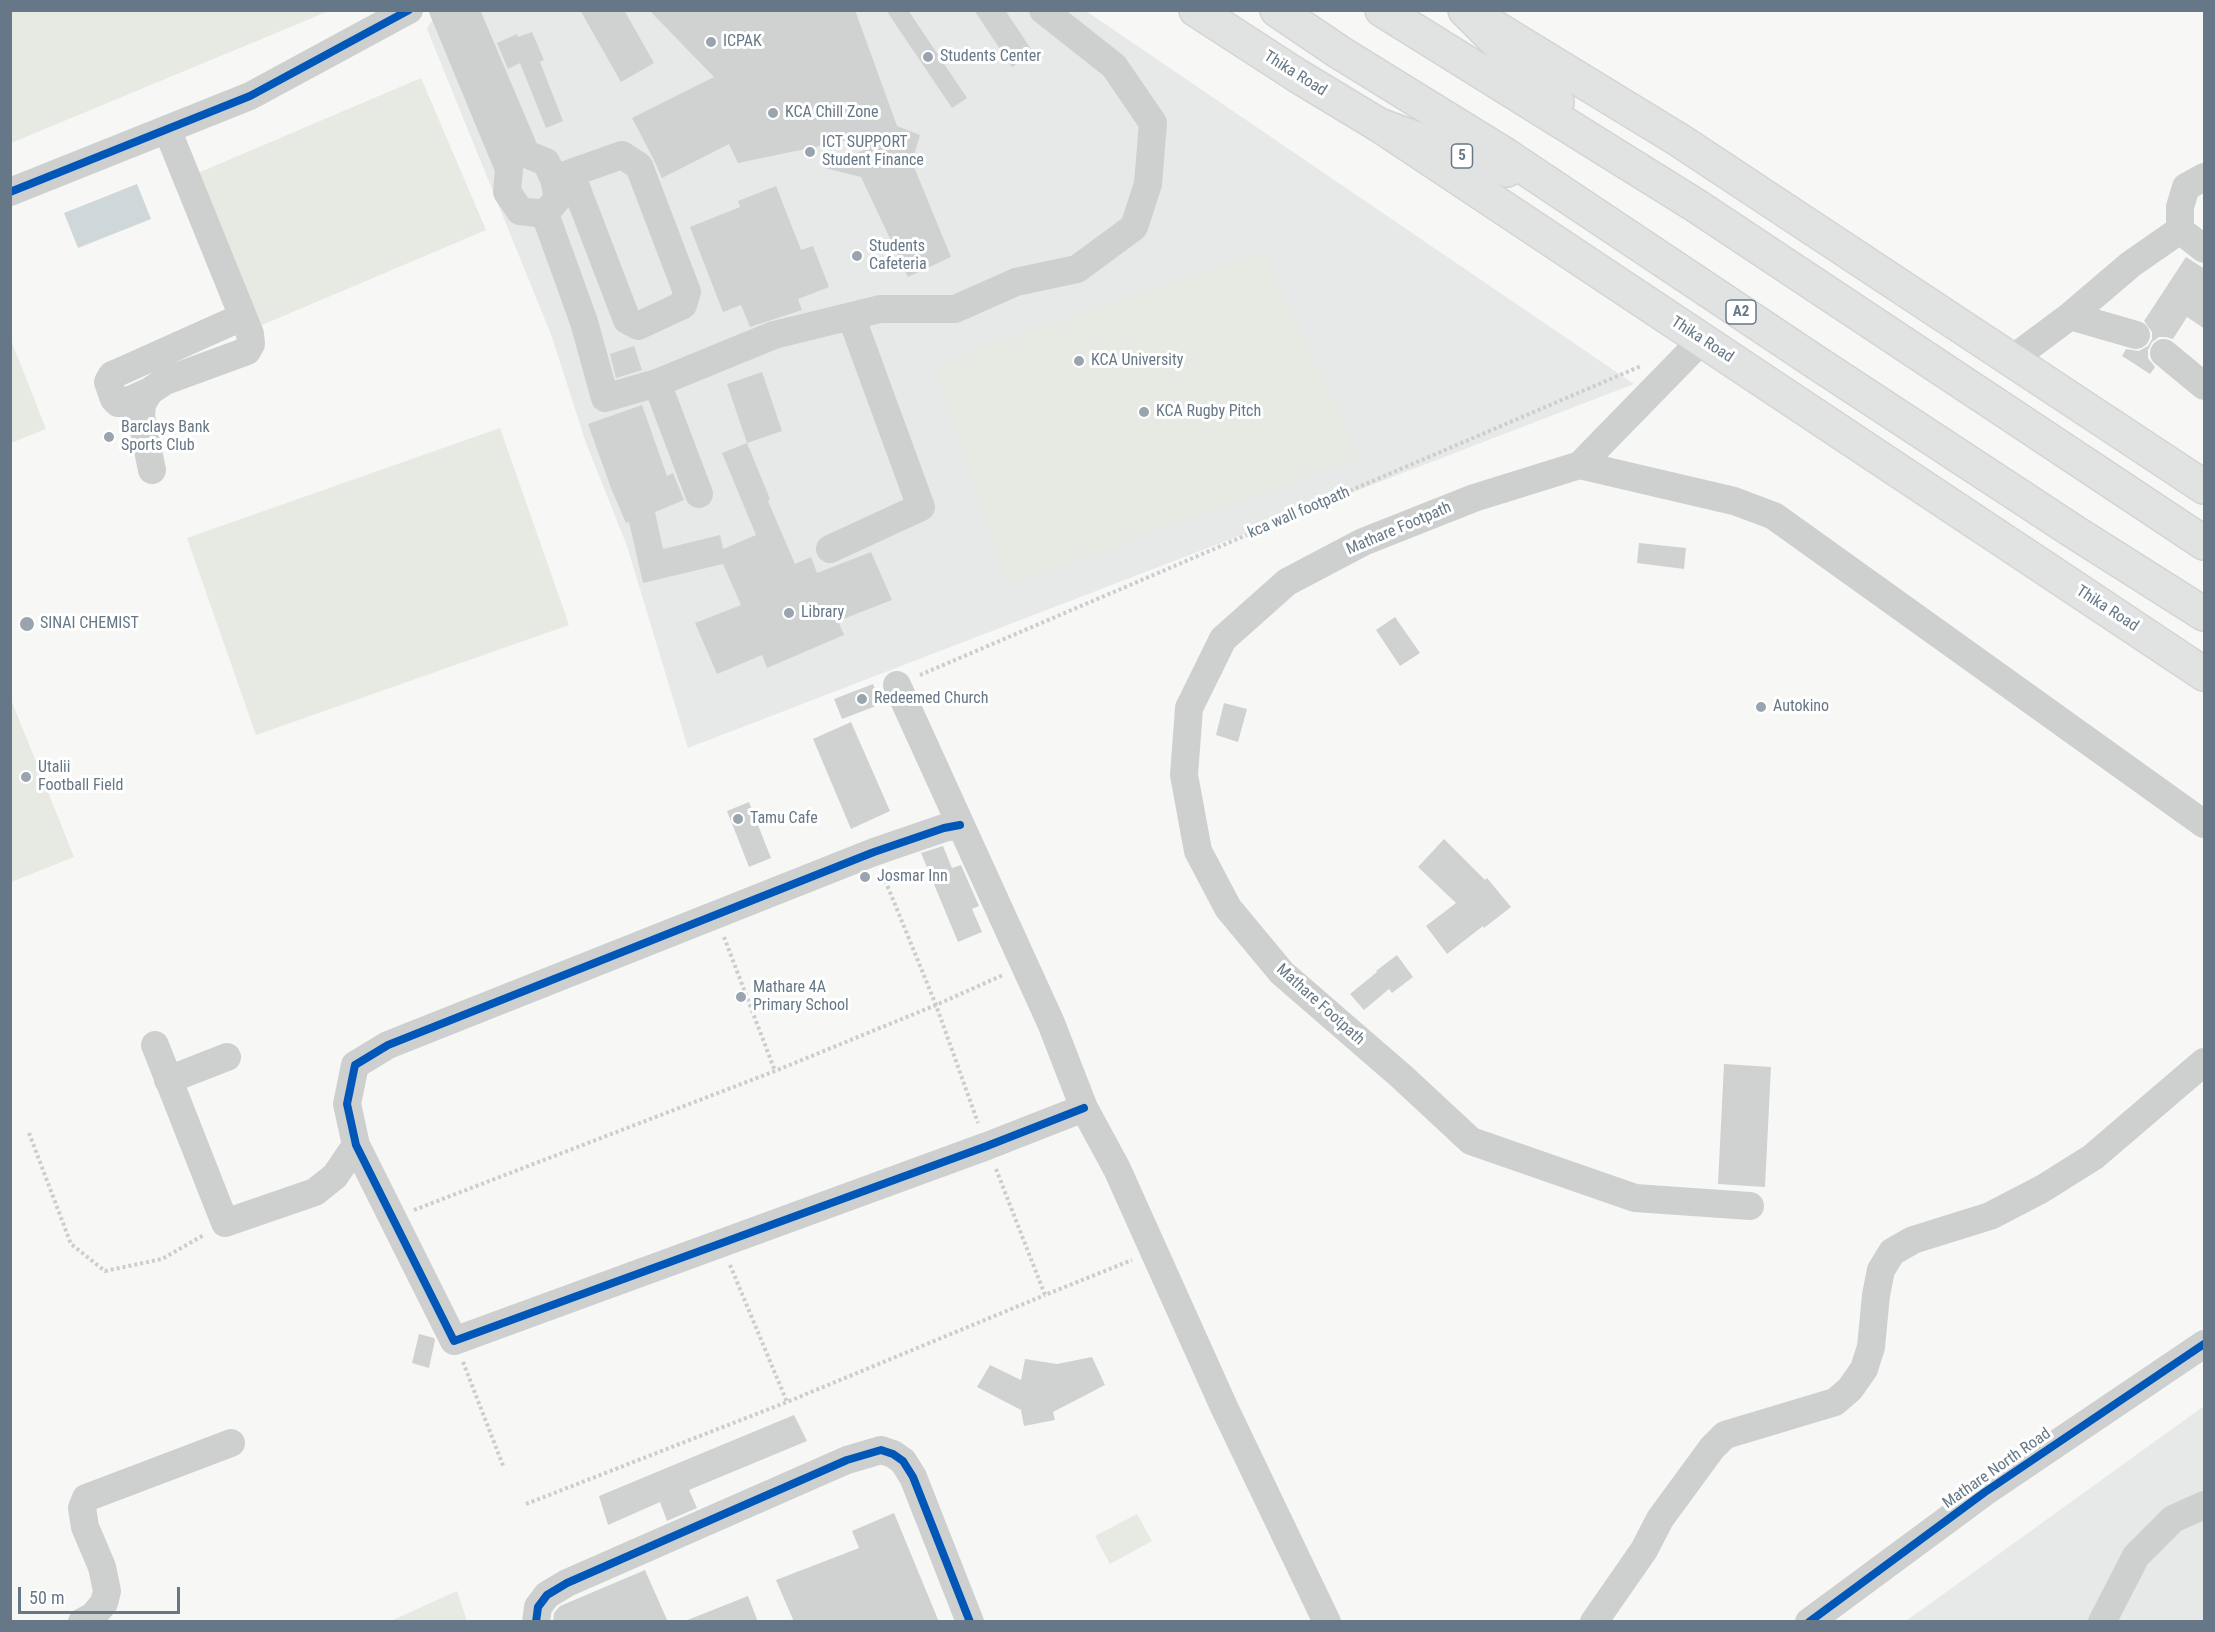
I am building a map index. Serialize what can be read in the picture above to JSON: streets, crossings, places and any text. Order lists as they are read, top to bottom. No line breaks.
{"streets":{"main road":["Thika Road","5","A2"],"street":["Mathare Footpath","Mathare North Road"],"path":["kca wall footpath"]},"crossings":[["Thika Road","5"],["Thika Road","Mathare Footpath"],["5","A2"]],"places":["ICPAK","Students Center","KCA Chill Zone","ICT SUPPORT Student Finance","Students Cafeteria","KCA University","KCA Rugby Pitch","Barclays Bank Sports Club","Library","SINAI CHEMIST","Redeemed Church","Autokino","Utalii Football Field","Tamu Cafe","Josmar Inn","Mathare 4A Primary School"],"scale_bar":"50 m"}
